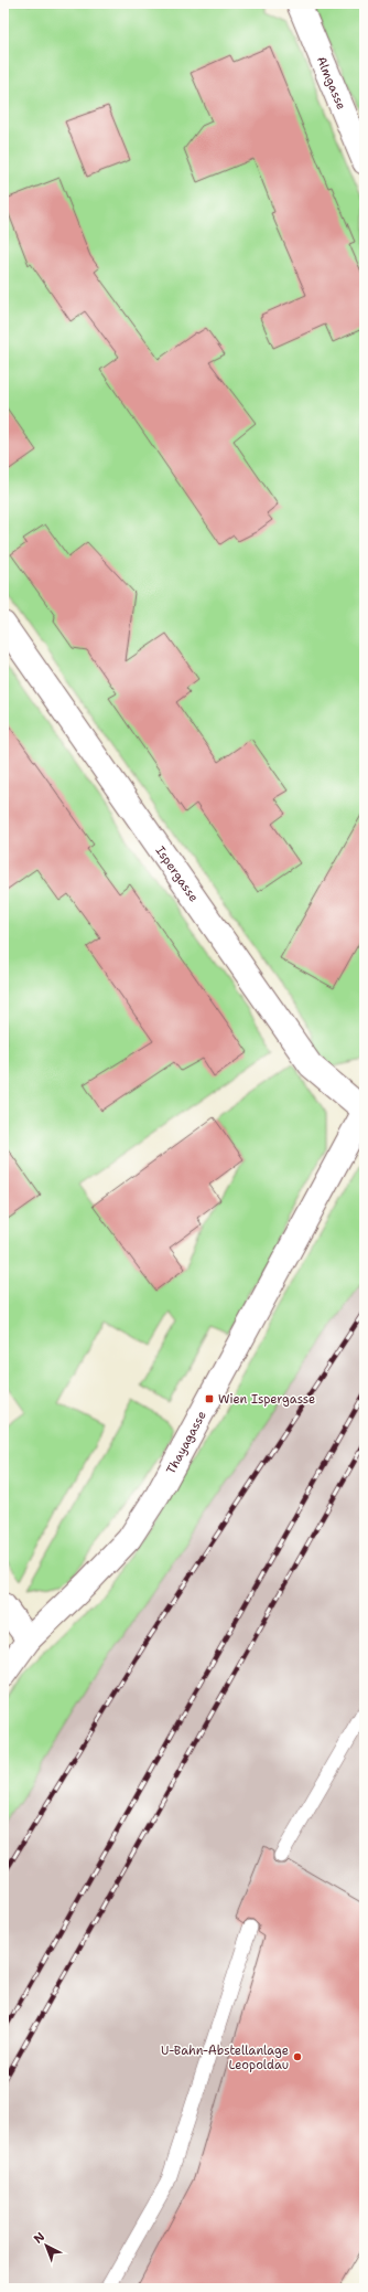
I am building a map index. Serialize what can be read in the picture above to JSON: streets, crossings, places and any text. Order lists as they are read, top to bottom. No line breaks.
{"streets":{"street":["Almgasse","Ispergasse","Thayagasse"]},"crossings":[["Ispergasse","Thayagasse"]],"places":{"transit":["Wien Ispergasse"],"other":["U-Bahn-Abstellanlage Leopoldau"]},"north":"top left"}
